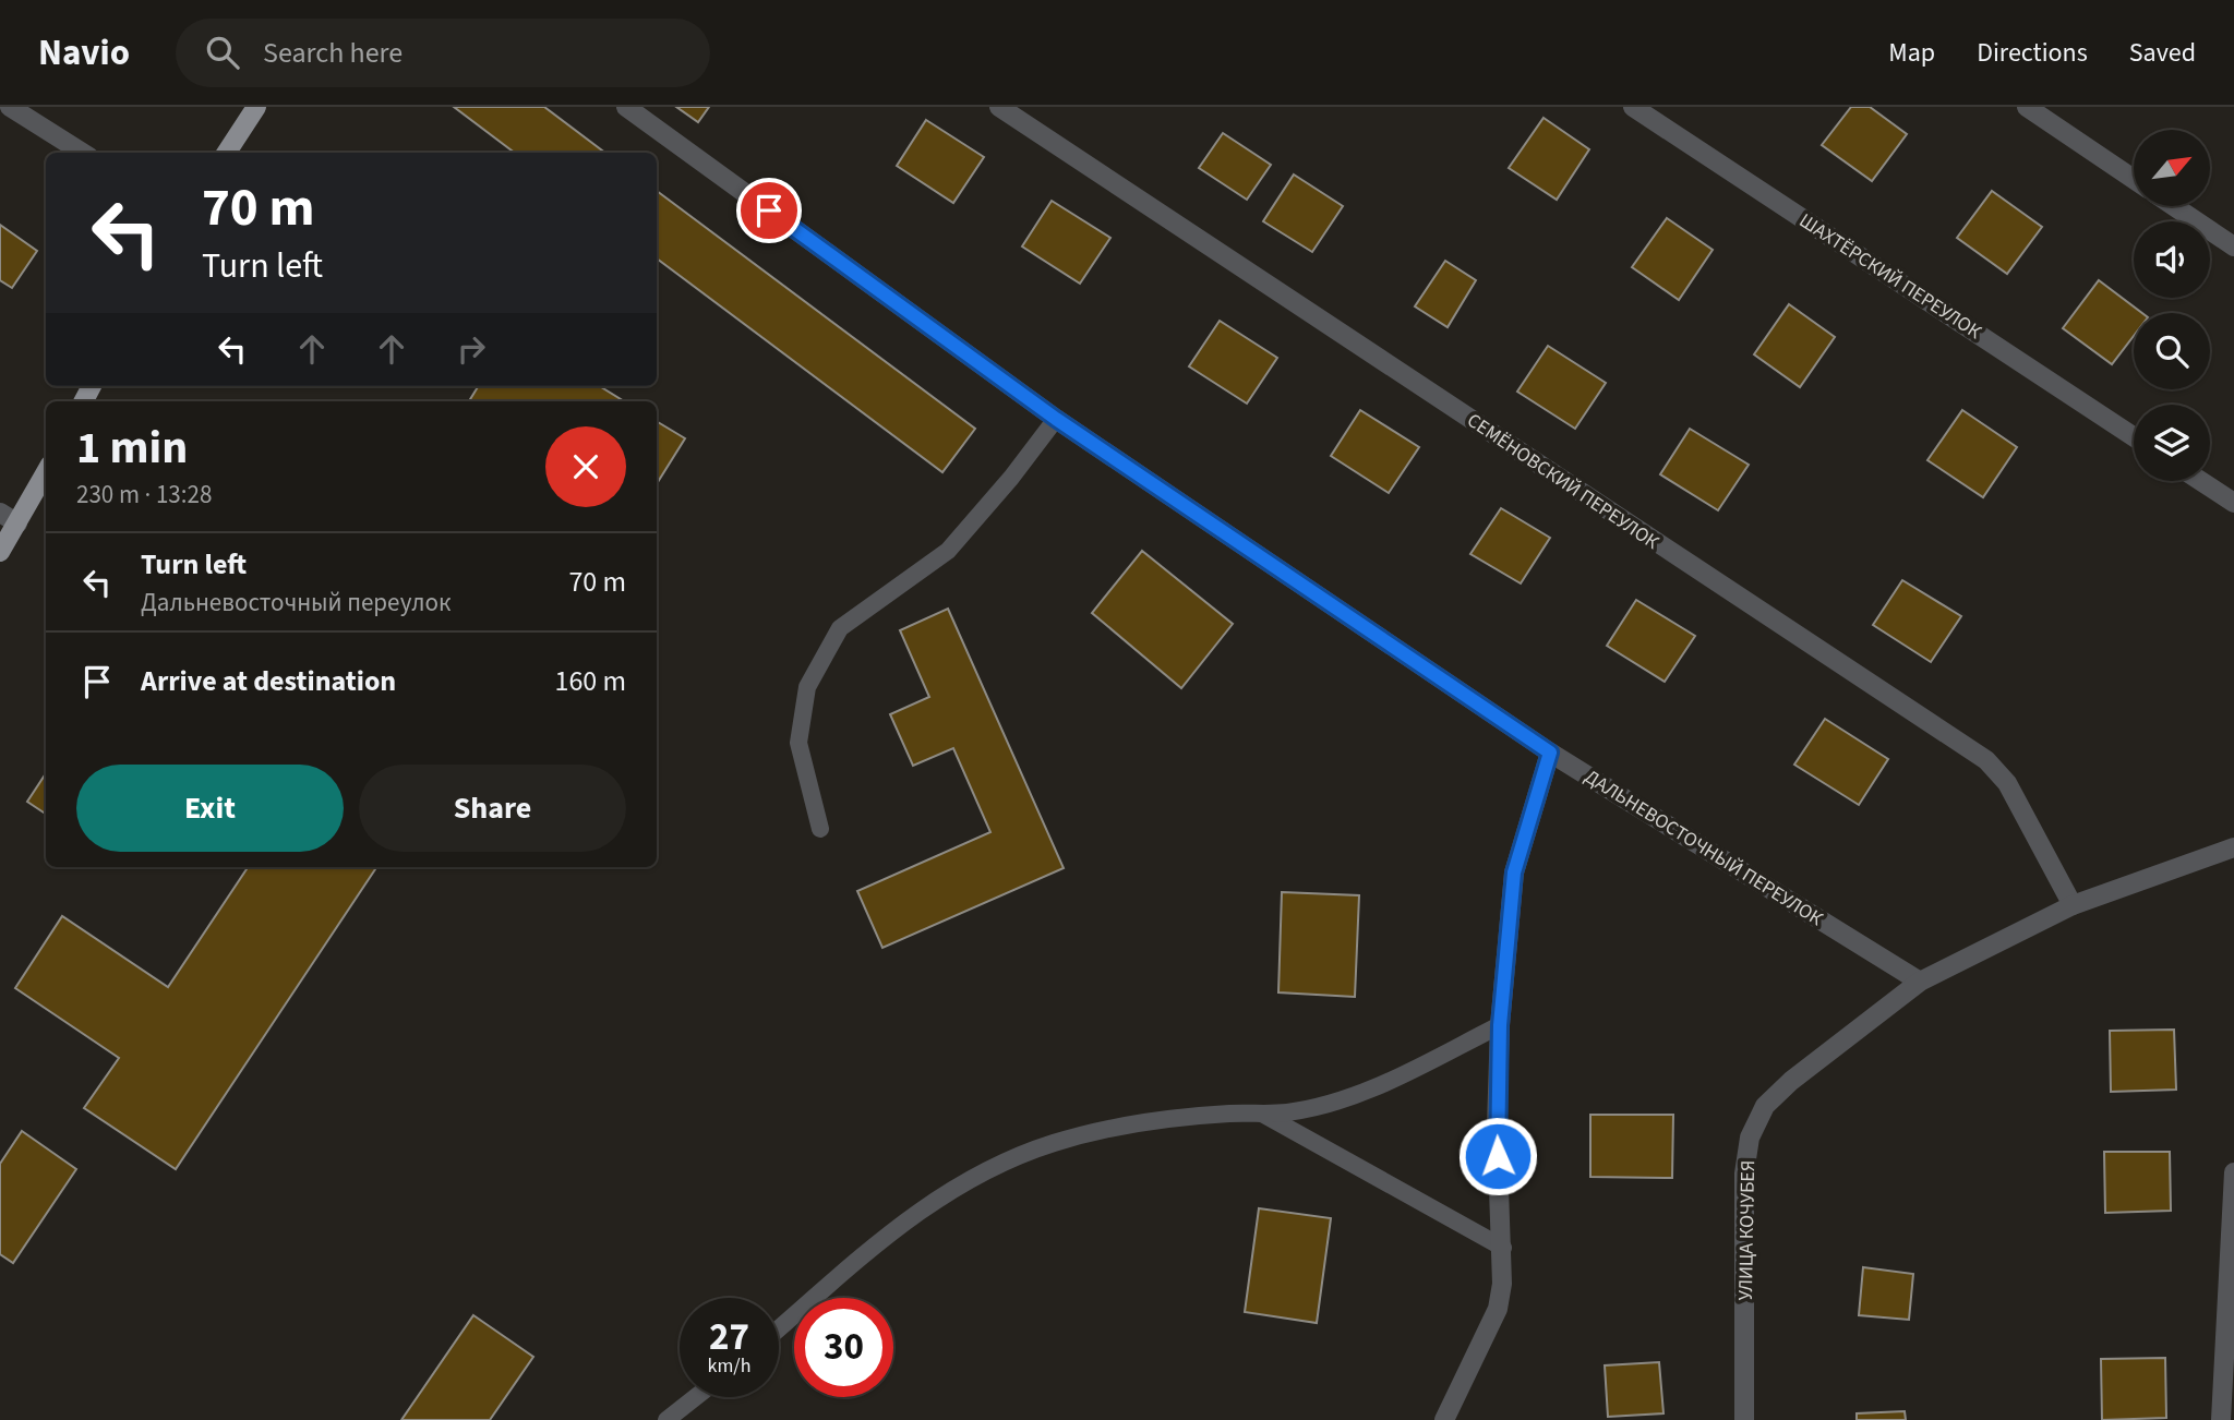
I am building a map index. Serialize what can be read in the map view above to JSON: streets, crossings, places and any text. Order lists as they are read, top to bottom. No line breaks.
{"streets":{"street":["ШАХТЁРСКИЙ ПЕРЕУЛОК","СЕМЁНОВСКИЙ ПЕРЕУЛОК","ДАЛЬНЕВОСТОЧНЫЙ ПЕРЕУЛОК","УЛИЦА КОЧУБЕЯ"]},"crossings":[["СЕМЁНОВСКИЙ ПЕРЕУЛОК","УЛИЦА КОЧУБЕЯ"],["ДАЛЬНЕВОСТОЧНЫЙ ПЕРЕУЛОК","УЛИЦА КОЧУБЕЯ"]],"north":"top right","page":{"header":"Navio","search":"Search here","nav":["Map","Directions","Saved"],"turn":["70 m","Turn left"],"heading":["1 min","230 m · 13:28"],"list":[{"name":"Turn left","note":"Дальневосточный переулок","value":"70 m"},{"name":"Arrive at destination","value":"160 m"}],"buttons":["Exit","Share"],"speed":"27 km/h","limit":"30"}}
